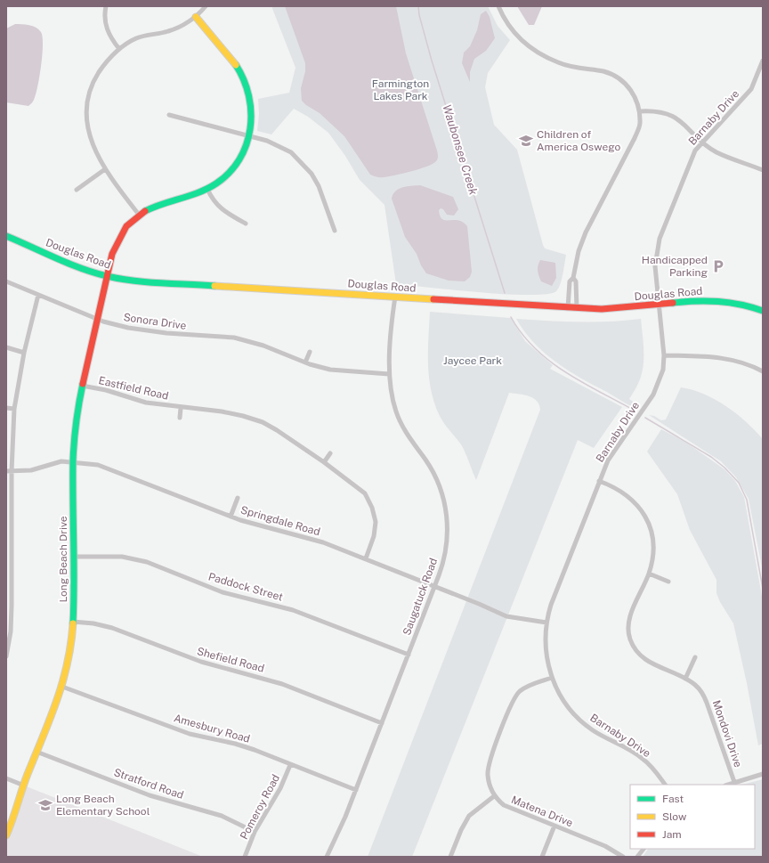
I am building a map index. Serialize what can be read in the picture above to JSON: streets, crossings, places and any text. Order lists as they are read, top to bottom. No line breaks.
{"streets":{"street":["Barnaby Drive","Douglas Road","Sonora Drive","Eastfield Road","Springdale Road","Long Beach Drive","Paddock Street","Saugatuck Road","Shefield Road","Amesbury Road","Mondovi Drive","Stratford Road","Pomeroy Road","Matena Drive"]},"crossings":[["Barnaby Drive","Douglas Road"],["Barnaby Drive","Springdale Road"],["Barnaby Drive","Mondovi Drive"],["Douglas Road","Long Beach Drive"],["Douglas Road","Saugatuck Road"],["Sonora Drive","Long Beach Drive"],["Sonora Drive","Saugatuck Road"],["Eastfield Road","Springdale Road"],["Eastfield Road","Long Beach Drive"],["Springdale Road","Long Beach Drive"],["Springdale Road","Saugatuck Road"],["Long Beach Drive","Paddock Street"],["Long Beach Drive","Shefield Road"],["Long Beach Drive","Amesbury Road"],["Long Beach Drive","Stratford Road"],["Paddock Street","Saugatuck Road"],["Saugatuck Road","Shefield Road"],["Saugatuck Road","Amesbury Road"],["Amesbury Road","Pomeroy Road"],["Stratford Road","Pomeroy Road"]],"water":["Waubonsee Creek"],"parks":["Farmington Lakes Park","Jaycee Park"],"places":{"school or university":["Children of America Oswego","Long Beach Elementary School"],"parking":["Handicapped Parking"]},"legend":["Fast","Slow","Jam"]}
